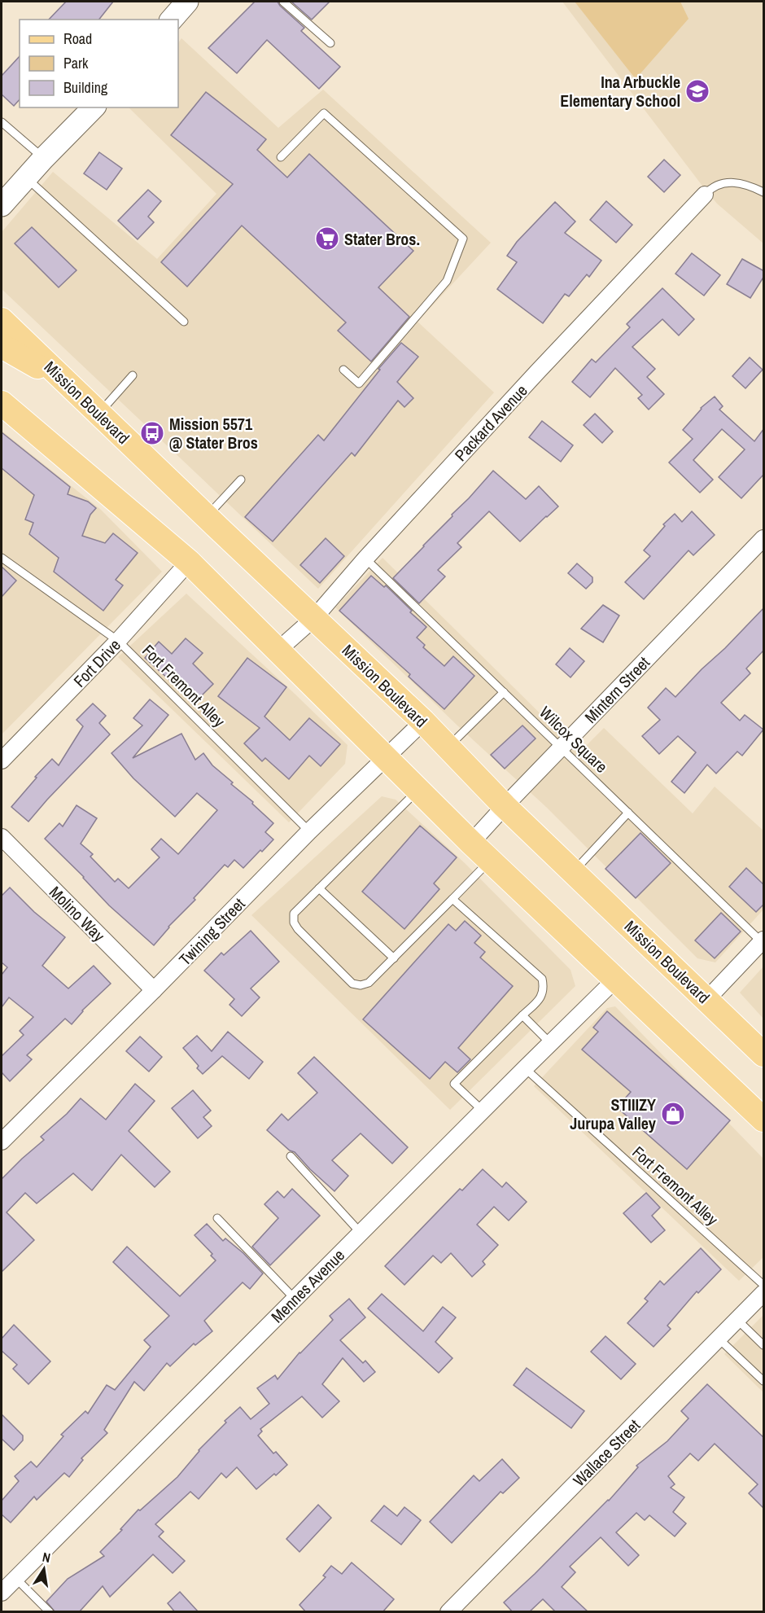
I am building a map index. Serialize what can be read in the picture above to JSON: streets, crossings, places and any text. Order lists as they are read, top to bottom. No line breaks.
{"streets":{"main road":["Mission Boulevard"],"street":["Packard Avenue","Fort Drive","Mintern Street","Molino Way","Twining Street","Mennes Avenue","Wallace Street"],"lane":["Fort Fremont Alley","Wilcox Square"]},"crossings":[["Mission Boulevard","Packard Avenue"],["Mission Boulevard","Mintern Street"],["Mission Boulevard","Twining Street"],["Packard Avenue","Wilcox Square"],["Fort Drive","Fort Fremont Alley"],["Fort Fremont Alley","Twining Street"],["Fort Fremont Alley","Mennes Avenue"],["Mintern Street","Wilcox Square"],["Molino Way","Twining Street"]],"places":{"school or university":["Ina Arbuckle Elementary School"],"supermarket":["Stater Bros."],"bus stop":["Mission 5571 @ Stater Bros"],"shop":["STIIIZY Jurupa Valley"]},"legend":["Road","Park","Building"],"north":"top"}
